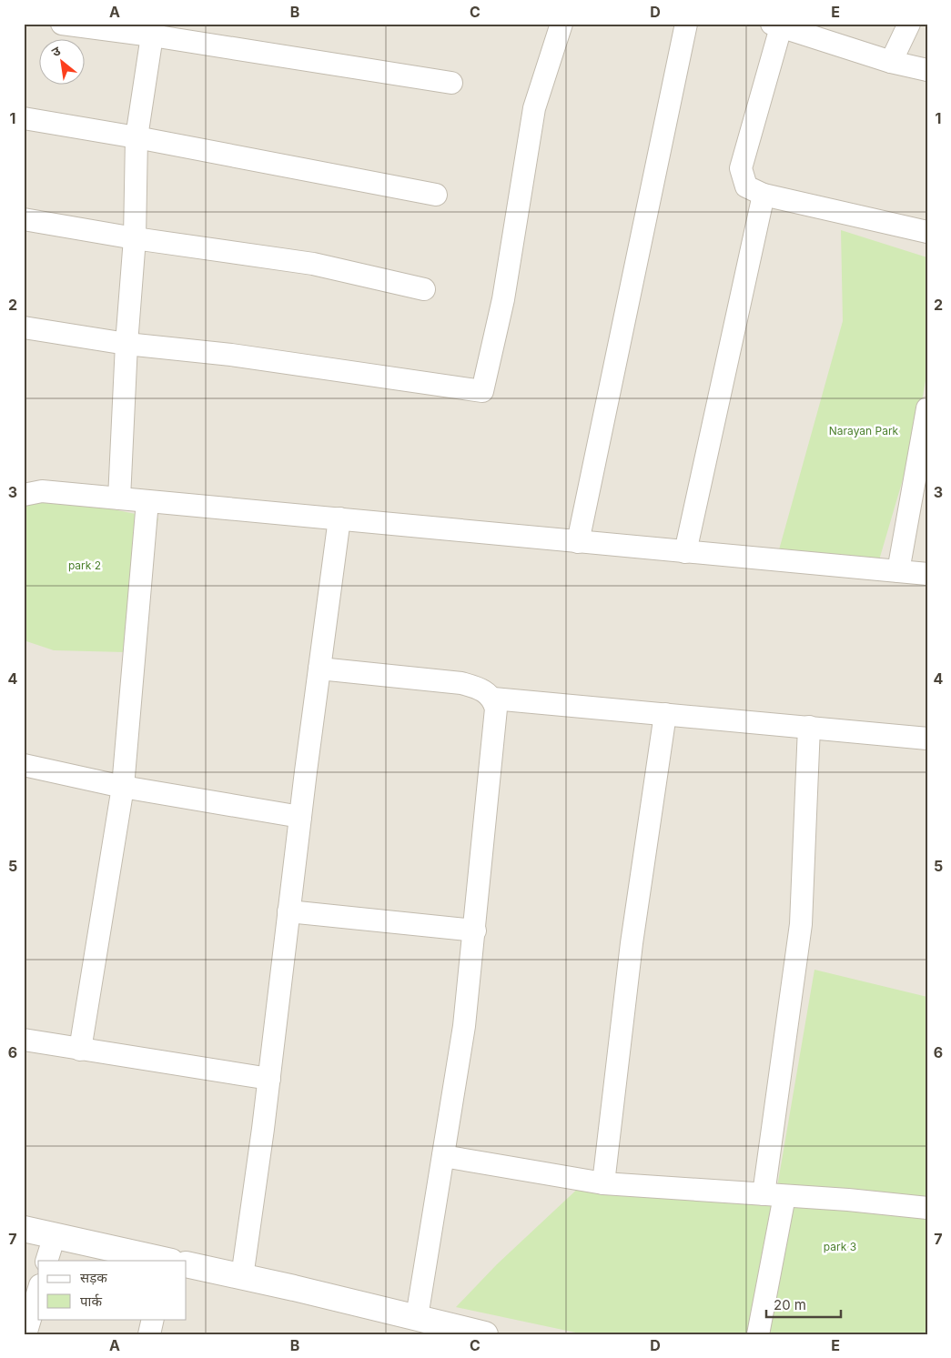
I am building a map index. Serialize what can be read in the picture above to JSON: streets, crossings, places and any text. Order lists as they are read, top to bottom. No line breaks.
{"parks":["Narayan Park","park 2","park 3"],"legend":["सड़क","पार्क"],"scale_bar":"20 m","north":"top left","grid":{"columns":["A","B","C","D","E"],"rows":["1","2","3","4","5","6","7"]}}
